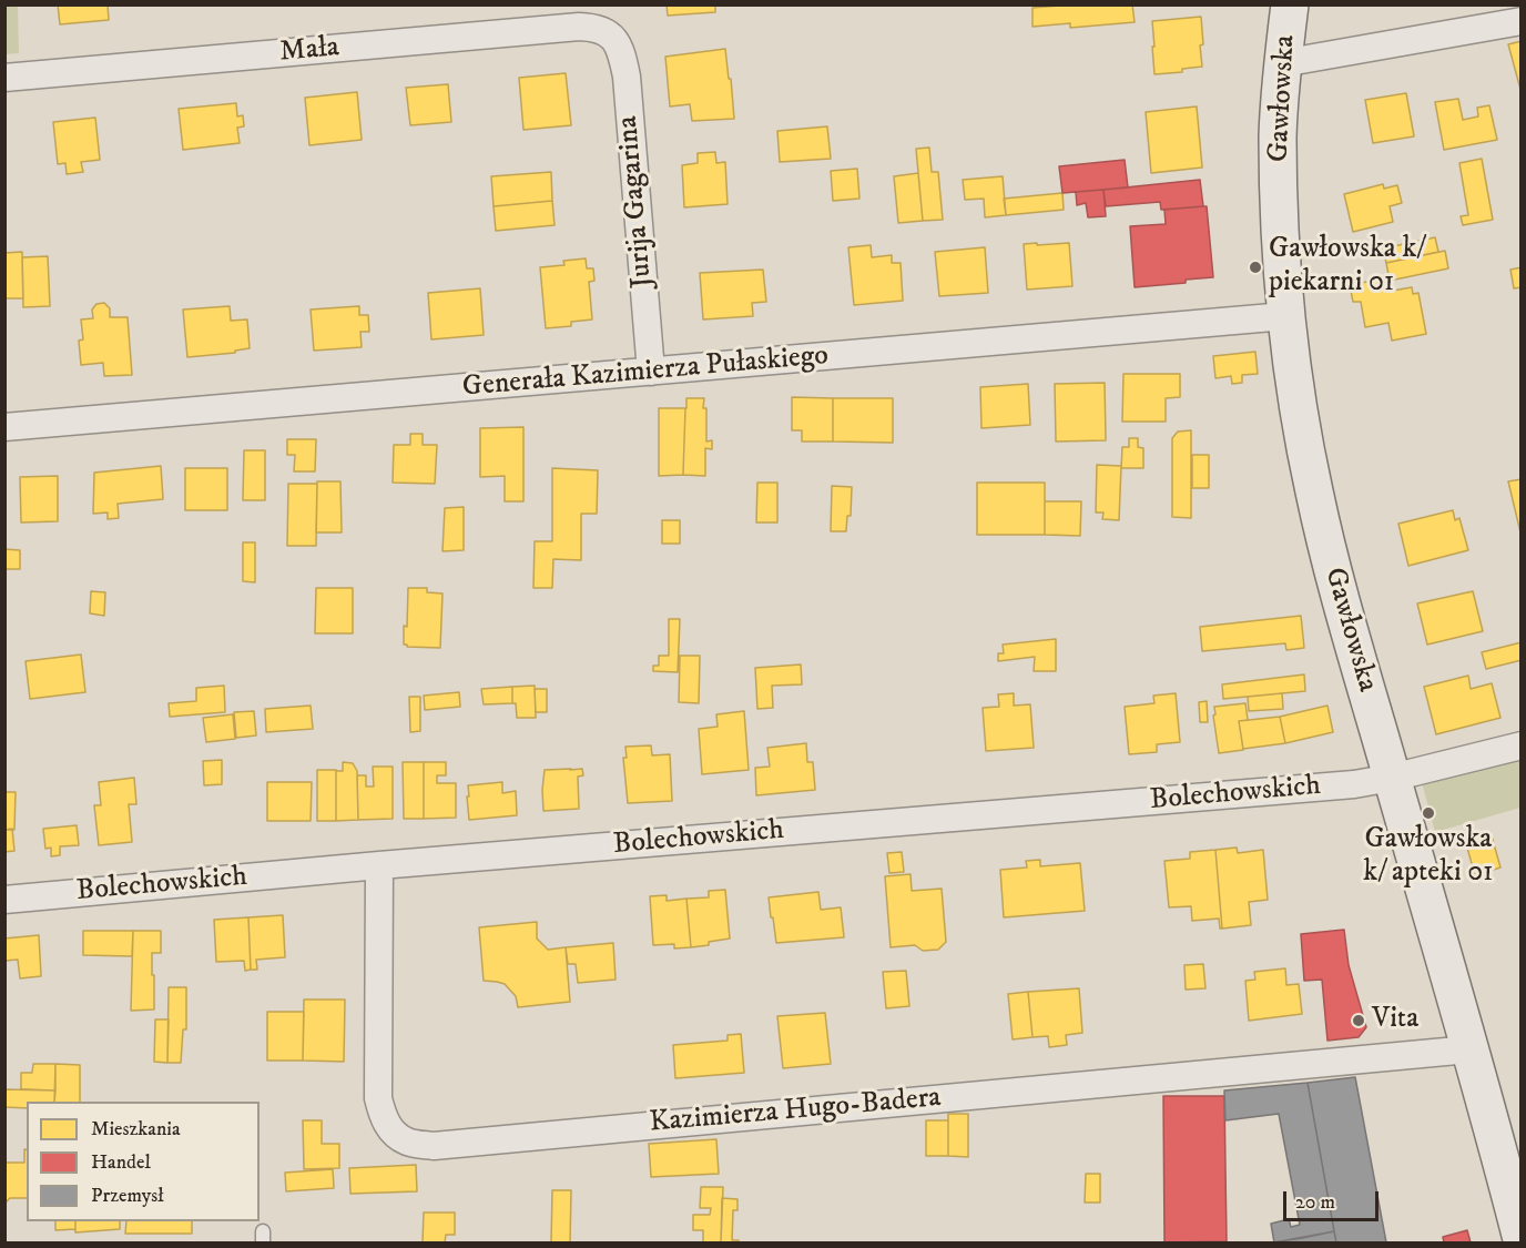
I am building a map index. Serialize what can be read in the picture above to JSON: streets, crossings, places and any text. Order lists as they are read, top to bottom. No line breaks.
{"streets":{"street":["Mała","Gawłowska","Jurija Gagarina","Generała Kazimierza Pułaskiego","Bolechowskich","Kazimierza Hugo-Badera"]},"crossings":[["Mała","Jurija Gagarina"],["Gawłowska","Generała Kazimierza Pułaskiego"],["Gawłowska","Bolechowskich"],["Gawłowska","Kazimierza Hugo-Badera"],["Jurija Gagarina","Generała Kazimierza Pułaskiego"],["Bolechowskich","Kazimierza Hugo-Badera"]],"places":["Gawłowska k/ piekarni 01","Gawłowska k/ apteki 01","Vita"],"legend":["Mieszkania","Handel","Przemysł"],"scale_bar":"20 m"}
